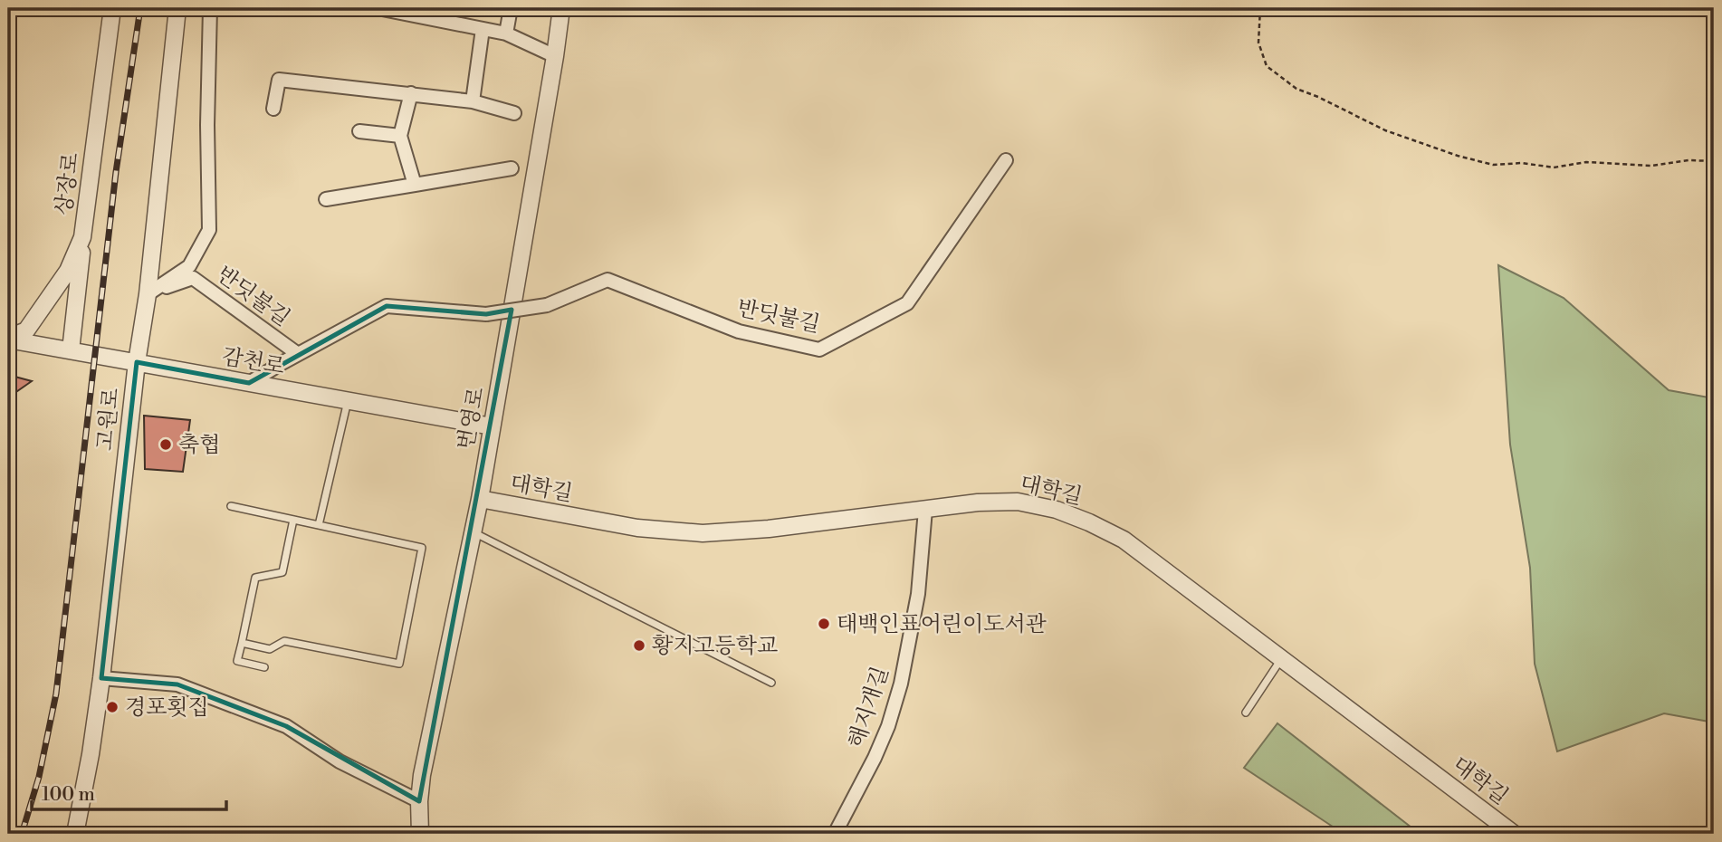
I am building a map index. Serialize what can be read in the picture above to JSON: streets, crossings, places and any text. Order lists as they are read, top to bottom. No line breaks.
{"streets":{"street":["상장로","반딧불길","감천로","번영로","고원로","대학길","해지개길"]},"crossings":[["상장로","감천로"],["반딧불길","감천로"],["반딧불길","고원로"],["감천로","번영로"],["감천로","고원로"],["번영로","대학길"],["대학길","해지개길"]],"places":["축협","태백인표어린이도서관","황지고등학교","경포횟집"],"scale_bar":"100 m"}
